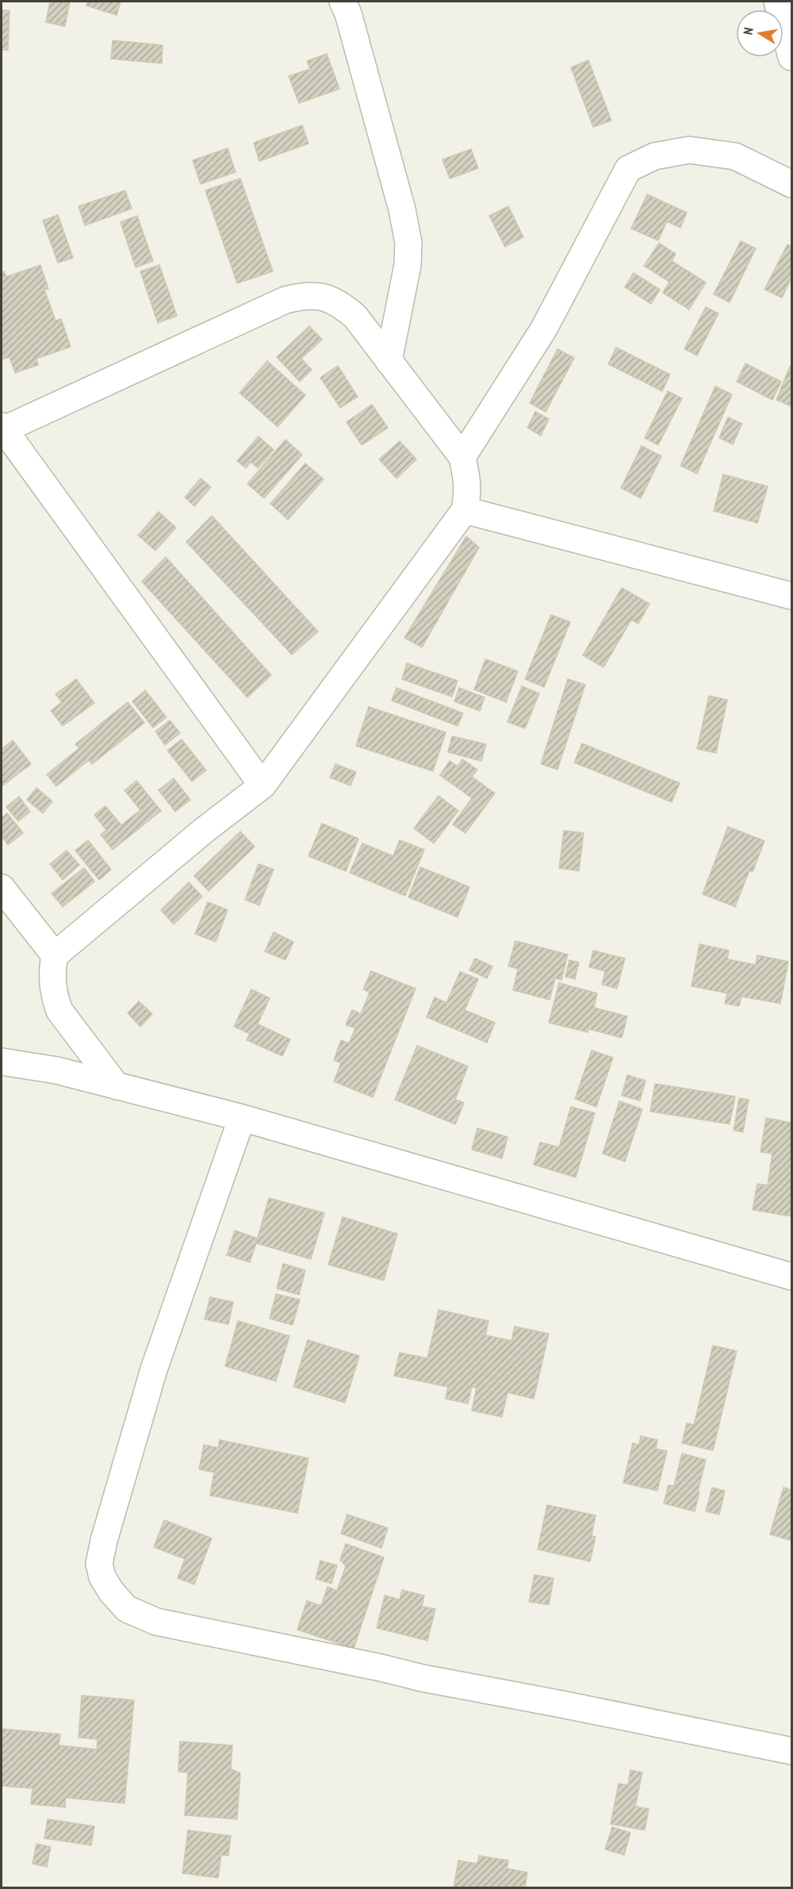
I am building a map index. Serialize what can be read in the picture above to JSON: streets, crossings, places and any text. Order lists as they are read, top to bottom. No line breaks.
{"north":"left"}
